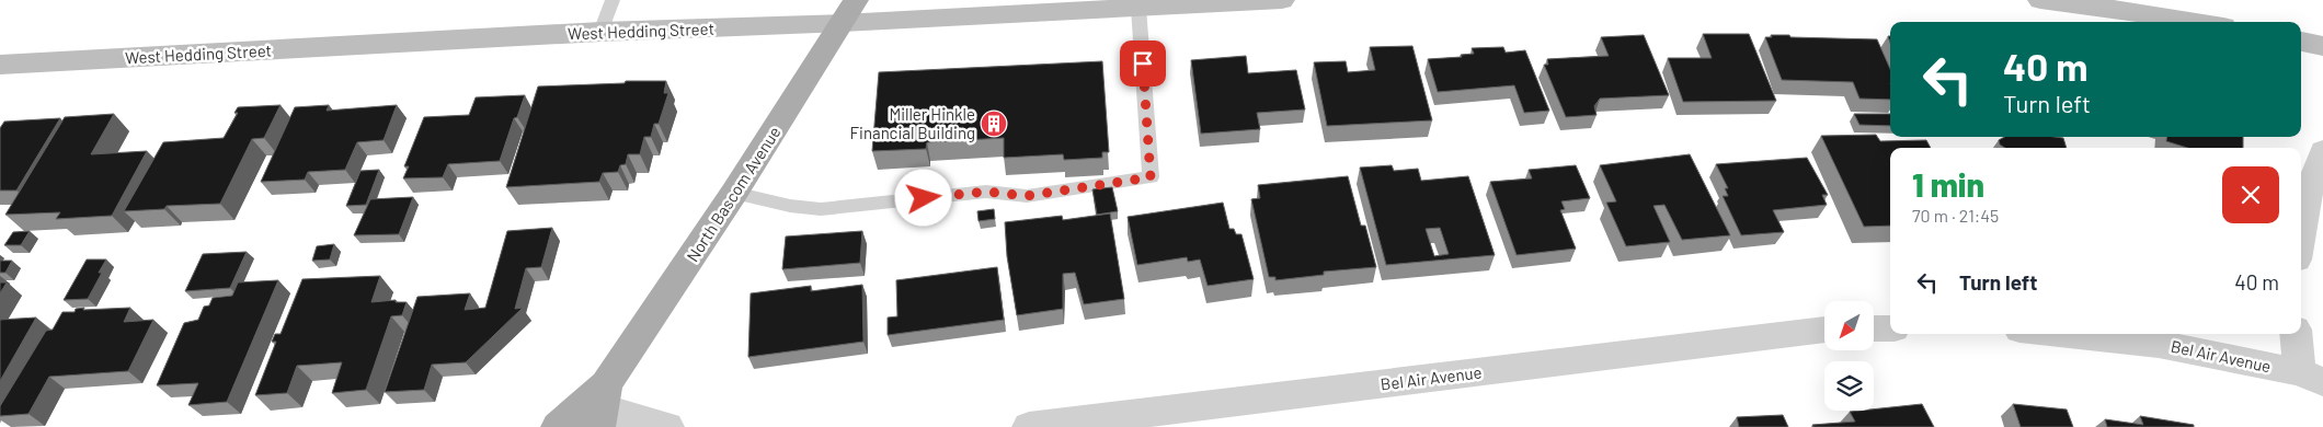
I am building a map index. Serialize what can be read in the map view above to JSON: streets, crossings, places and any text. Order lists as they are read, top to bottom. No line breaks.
{"streets":{"main road":["West Hedding Street","North Bascom Avenue"],"street":["Bel Air Avenue"]},"crossings":[["West Hedding Street","North Bascom Avenue"]],"places":{"building":["Miller Hinkle Financial Building"]},"north":"bottom left","page":{"turn":["40 m","Turn left"],"heading":["1 min","70 m · 21:45"],"list":[{"name":"Turn left","value":"40 m"}]}}
